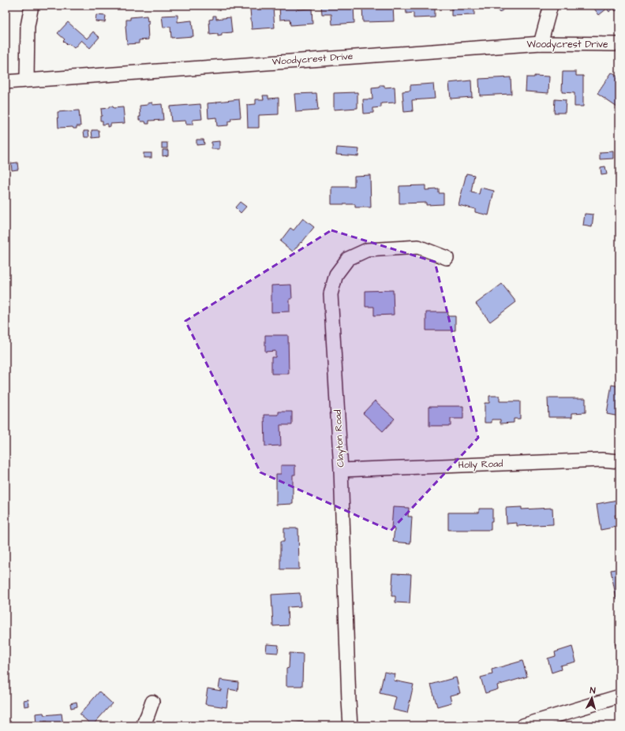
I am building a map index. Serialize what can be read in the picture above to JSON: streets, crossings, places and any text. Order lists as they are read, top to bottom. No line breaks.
{"streets":{"street":["Woodycrest Drive","Clayton Road","Holly Road"]},"crossings":[["Clayton Road","Holly Road"]],"north":"top"}
